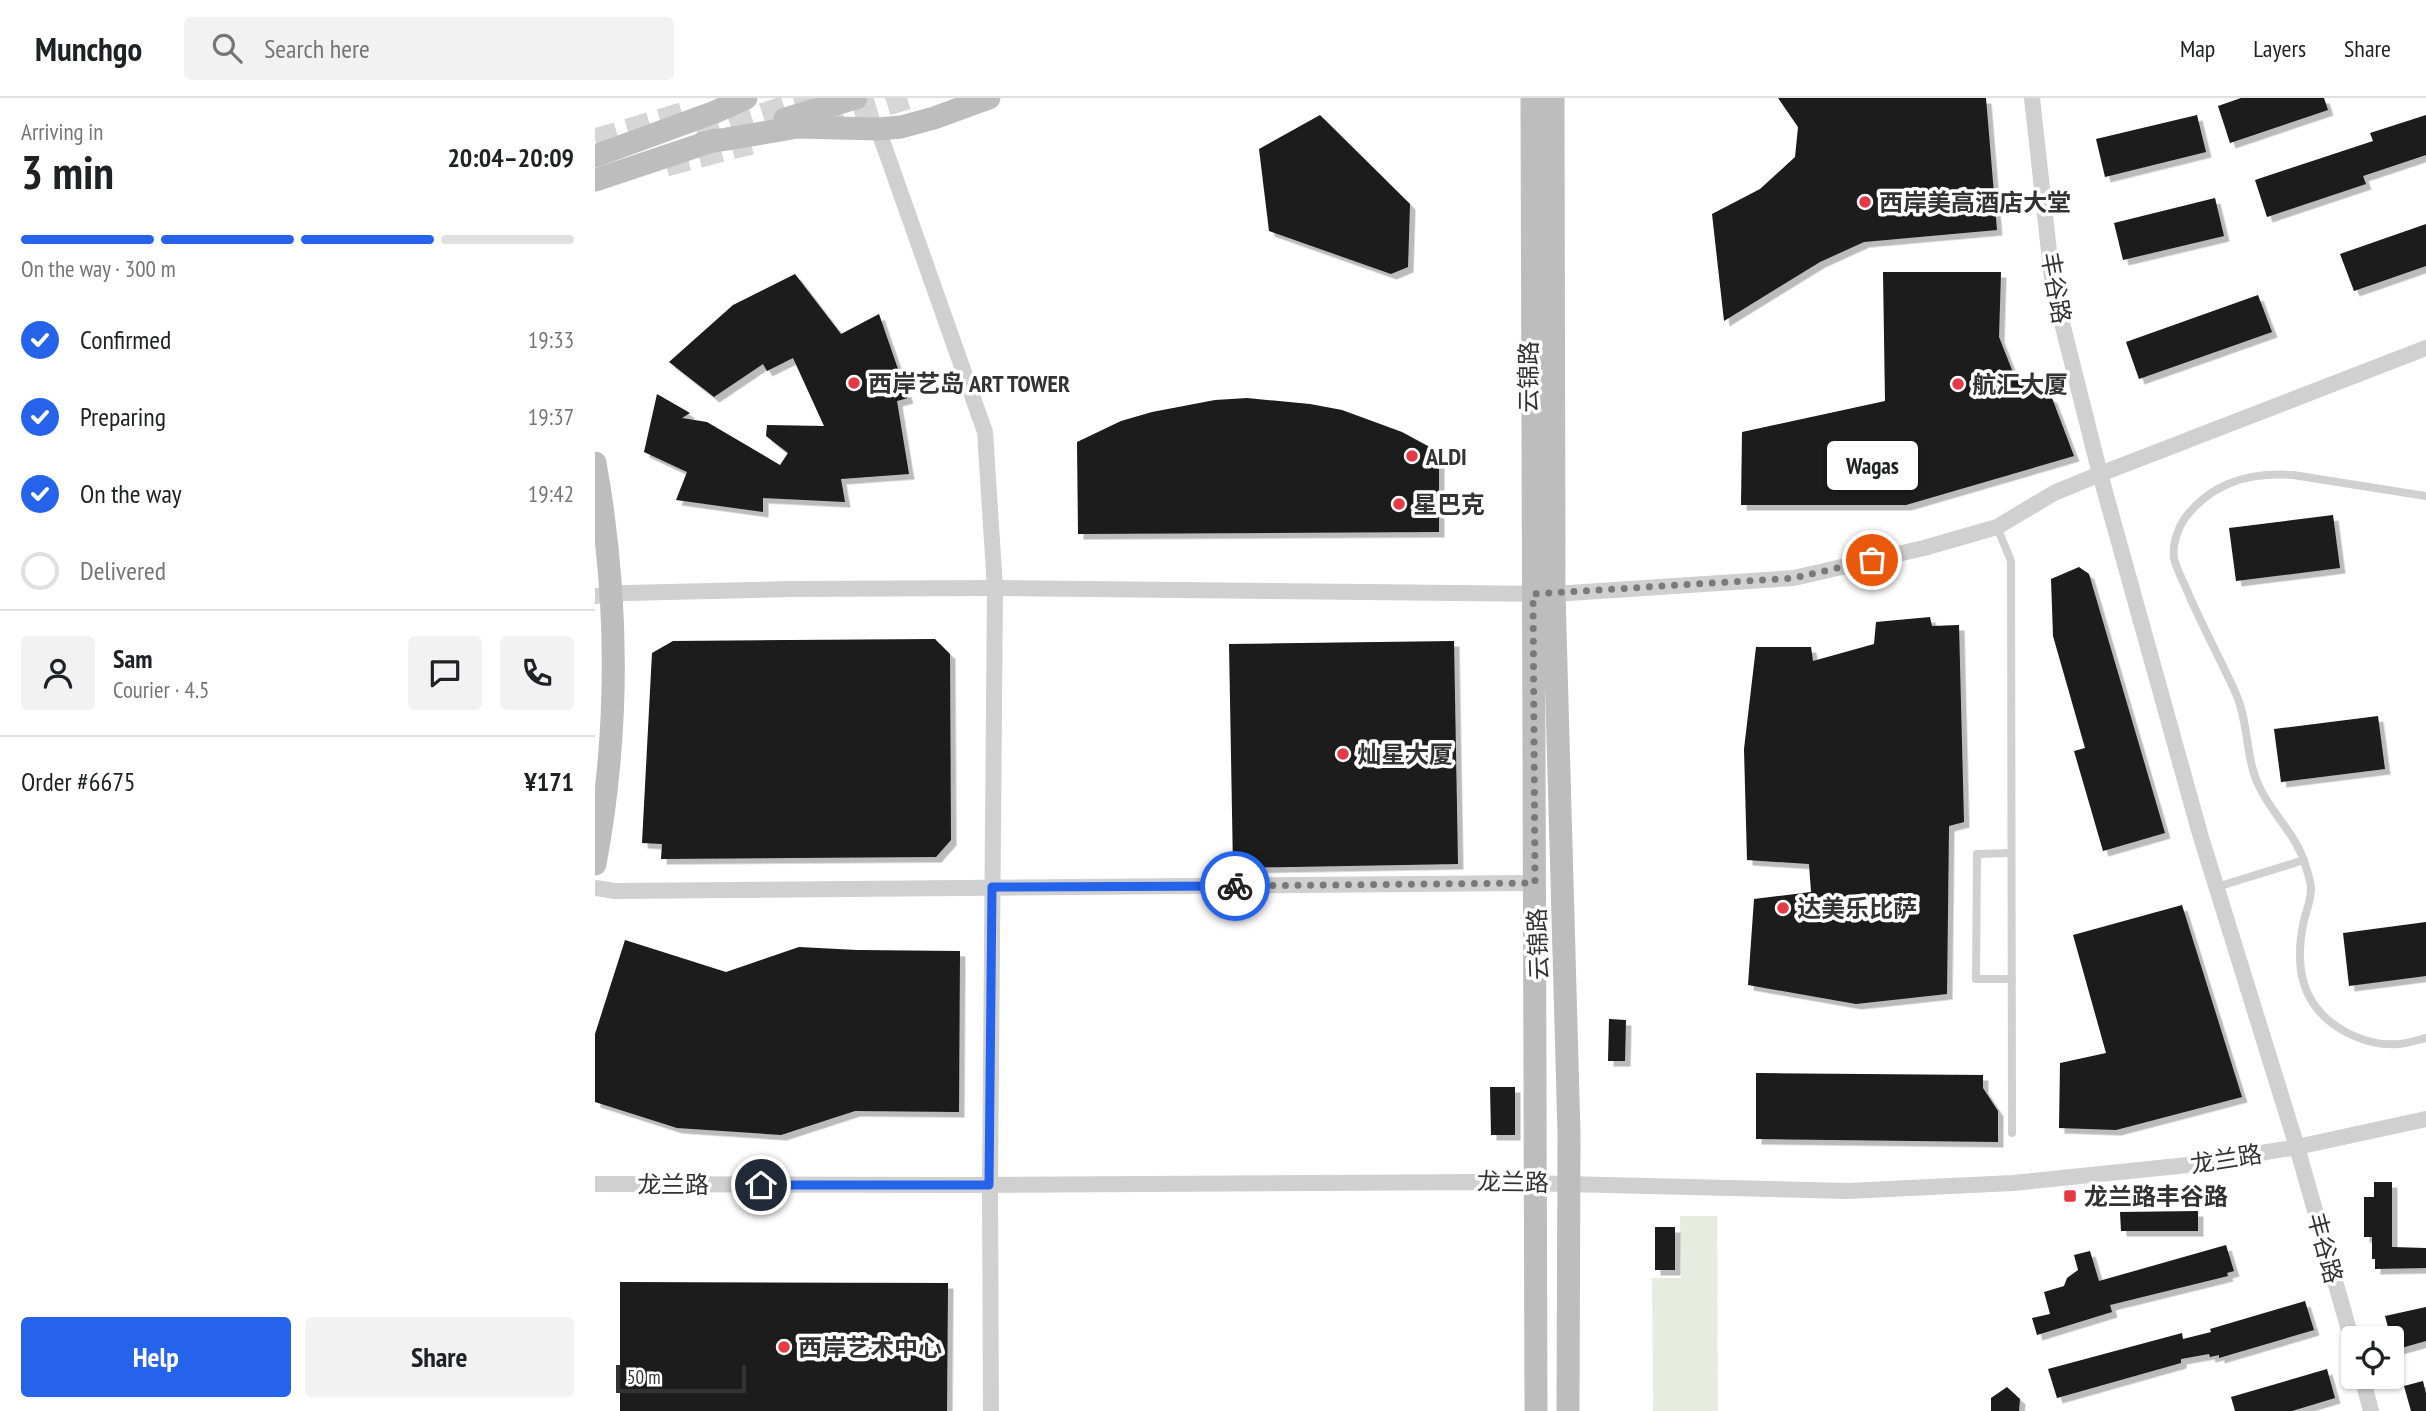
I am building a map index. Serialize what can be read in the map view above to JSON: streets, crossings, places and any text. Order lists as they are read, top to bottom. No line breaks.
{"streets":{"main road":["云锦路"],"street":["丰谷路","龙兰路"]},"crossings":[["丰谷路","龙兰路"],["云锦路","龙兰路"]],"places":{"other":["西岸美高酒店大堂","西岸艺岛 ART TOWER","航汇大厦","ALDI","星巴克","Wagas","灿星大厦","达美乐比萨","西岸艺术中心"],"transit":["龙兰路丰谷路"]},"scale_bar":"50 m","page":{"header":"Munchgo","search":"Search here","nav":["Map","Layers","Share"],"heading":["3 min","Arriving in","20:04–20:09"],"panel":["Sam","Courier · 4.5","Order #6675","¥171"],"bar":"On the way · 300 m","list":[["Confirmed","19:33"],["Preparing","19:37"],["On the way","19:42"],"Delivered"],"bubble":"Wagas","buttons":["Help","Share"],"scale":"50 m"}}
